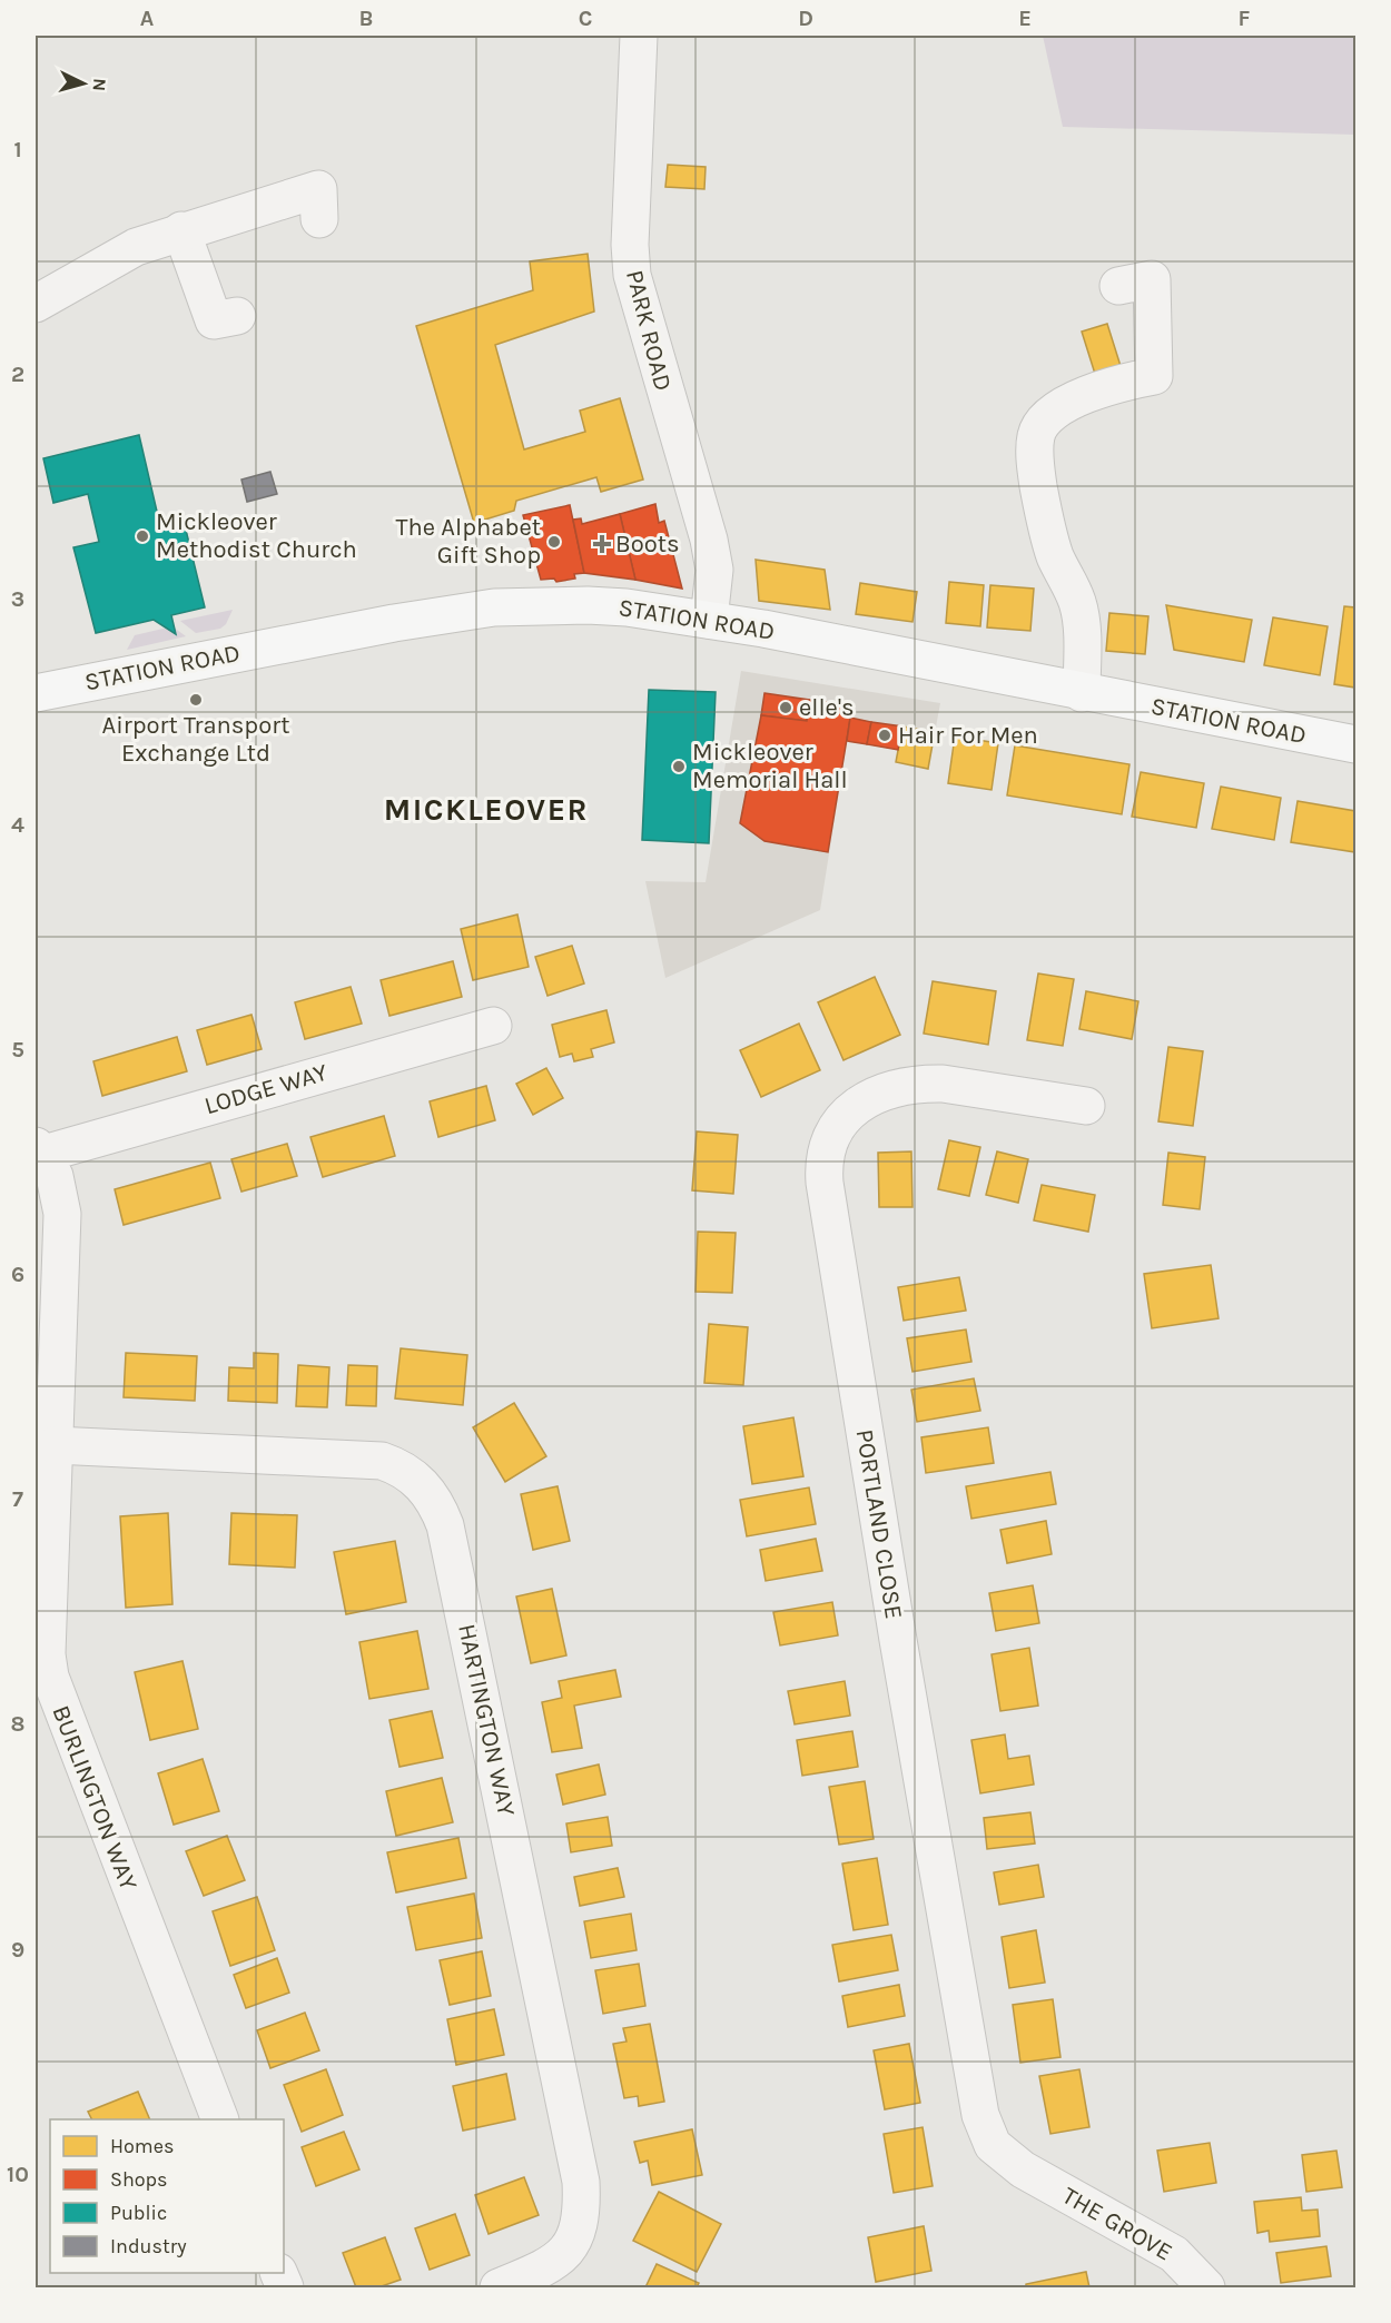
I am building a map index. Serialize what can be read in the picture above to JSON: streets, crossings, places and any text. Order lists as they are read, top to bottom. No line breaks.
{"streets":{"main road":["STATION ROAD"],"street":["PARK ROAD","LODGE WAY","PORTLAND CLOSE","HARTINGTON WAY","BURLINGTON WAY","THE GROVE"]},"crossings":[["PARK ROAD","STATION ROAD"],["LODGE WAY","BURLINGTON WAY"],["PORTLAND CLOSE","THE GROVE"],["HARTINGTON WAY","BURLINGTON WAY"]],"districts":["MICKLEOVER"],"places":{"other":["Mickleover Methodist Church","The Alphabet Gift Shop","Airport Transport Exchange Ltd","elle's","Hair For Men","Mickleover Memorial Hall"],"health":["Boots"]},"legend":["Homes","Shops","Public","Industry"],"north":"right","grid":{"columns":["A","B","C","D","E","F"],"rows":["1","2","3","4","5","6","7","8","9","10"]}}
